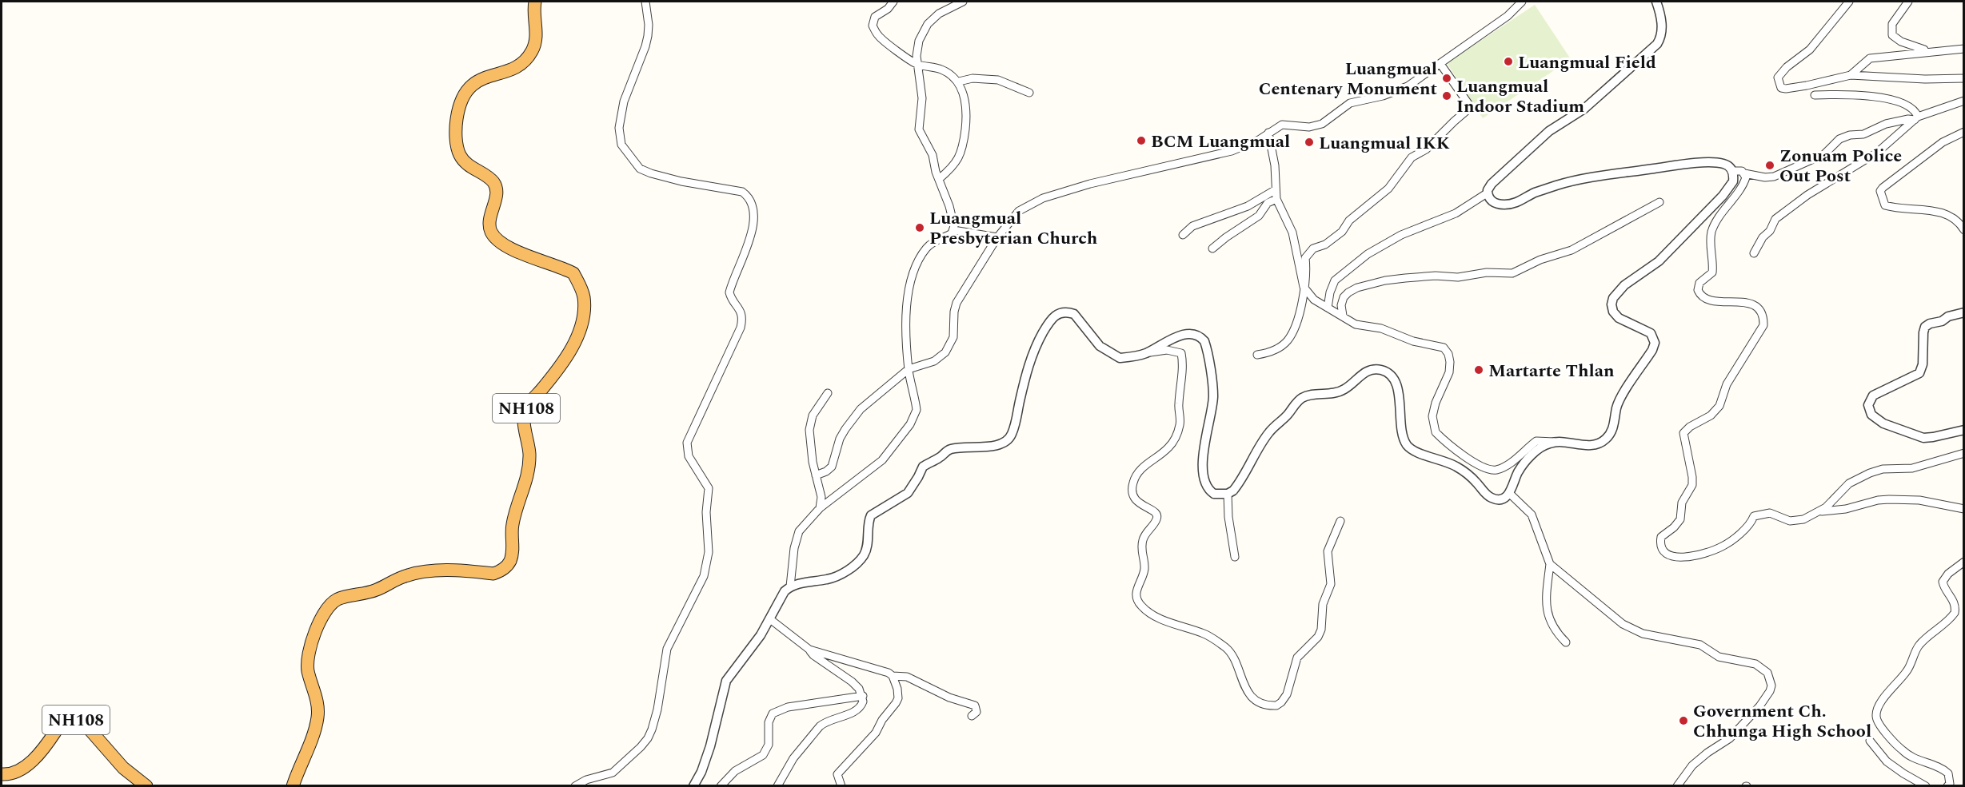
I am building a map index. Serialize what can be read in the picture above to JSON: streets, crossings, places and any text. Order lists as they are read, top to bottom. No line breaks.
{"streets":{"highway":["NH108"]},"places":["Luangmual Field","Luangmual Centenary Monument","Luangmual Indoor Stadium","BCM Luangmual","Luangmual IKK","Zonuam Police Out Post","Luangmual Presbyterian Church","Martarte Thlan","Government Ch. Chhunga High School"]}
